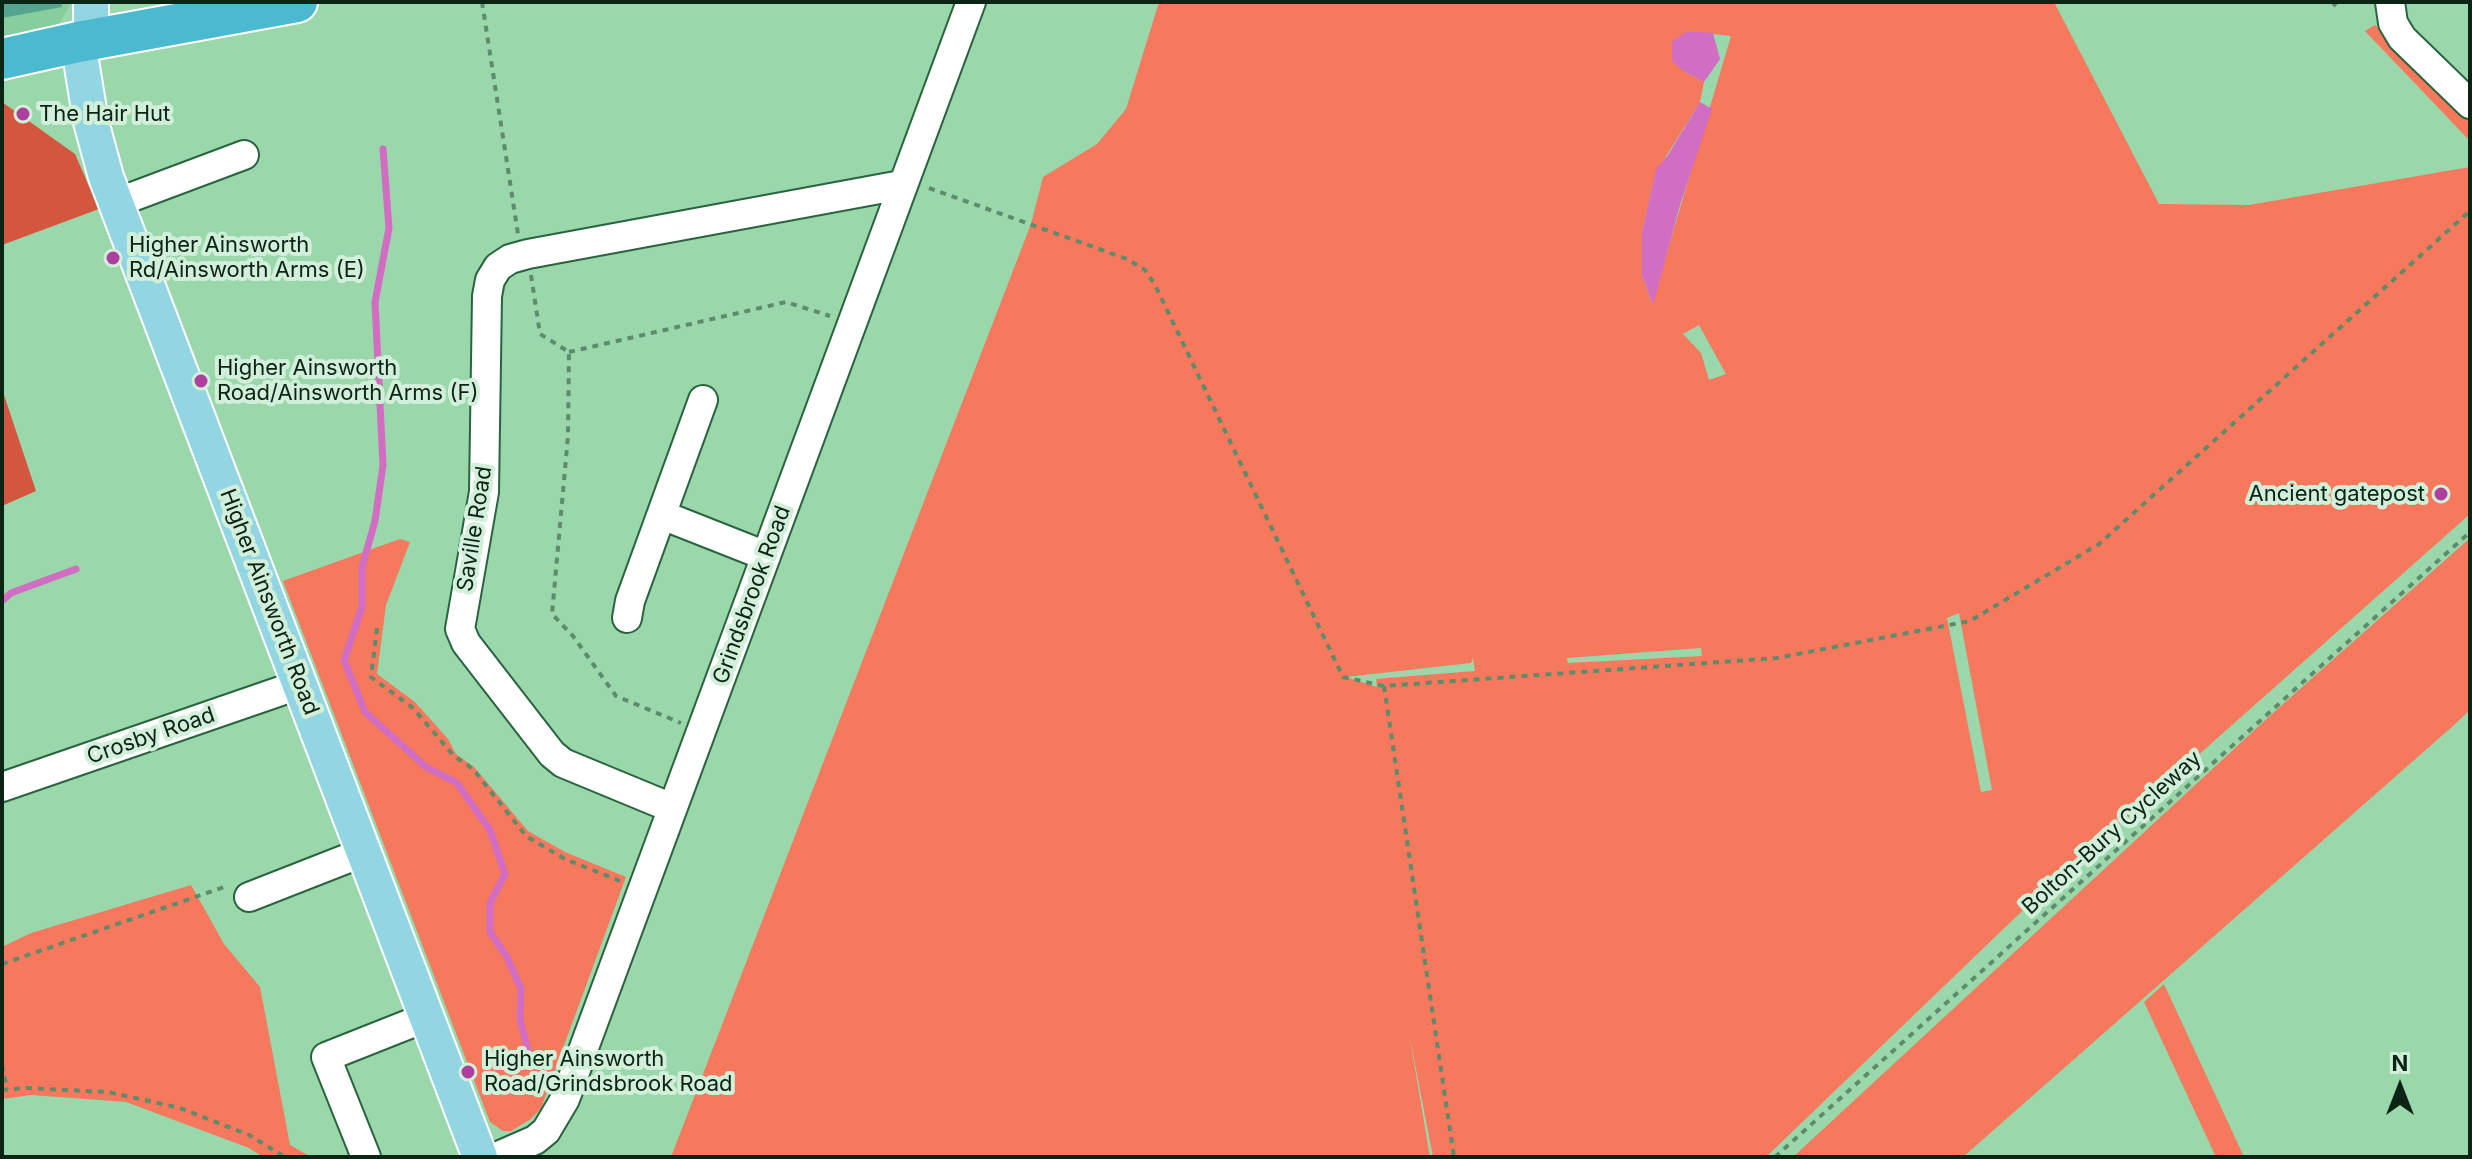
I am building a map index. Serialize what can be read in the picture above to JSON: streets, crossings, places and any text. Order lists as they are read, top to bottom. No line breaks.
{"streets":{"main road":["Higher Ainsworth Road"],"street":["Saville Road","Grindsbrook Road","Crosby Road"],"path":["Bolton-Bury Cycleway"]},"crossings":[["Saville Road","Grindsbrook Road"],["Higher Ainsworth Road","Crosby Road"]],"places":["The Hair Hut","Higher Ainsworth Rd/Ainsworth Arms (E)","Higher Ainsworth Road/Ainsworth Arms (F)","Ancient gatepost","Higher Ainsworth Road/Grindsbrook Road"],"north":"top"}
